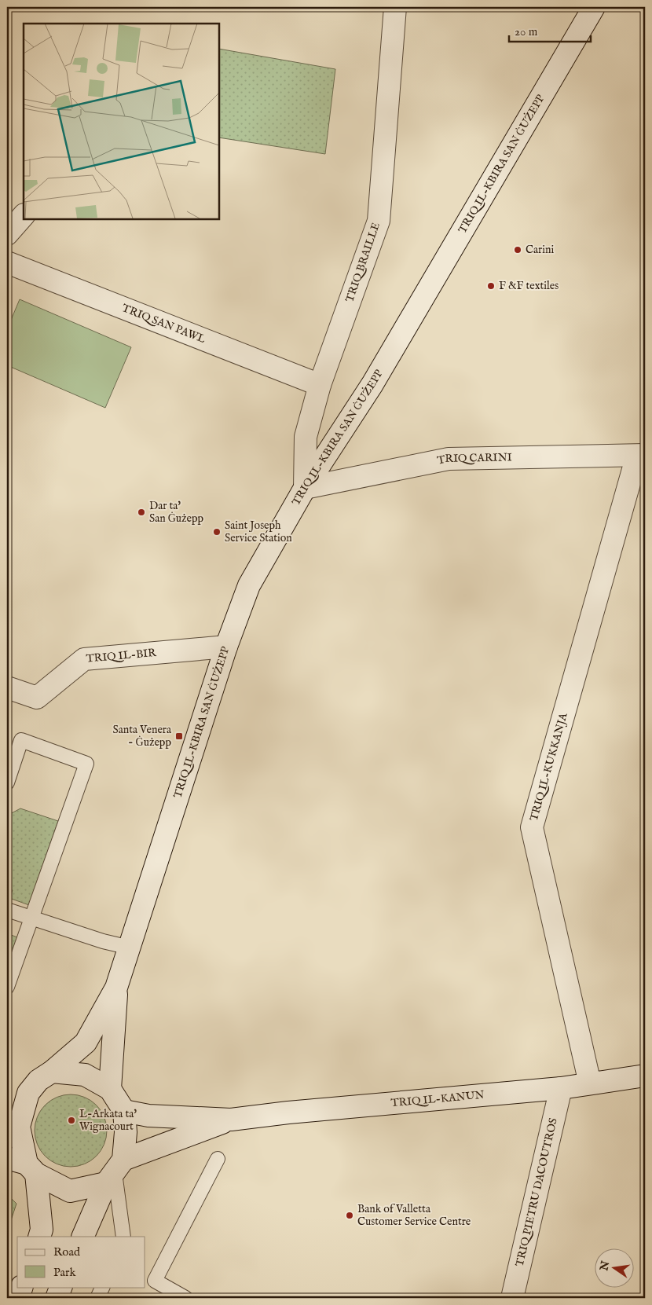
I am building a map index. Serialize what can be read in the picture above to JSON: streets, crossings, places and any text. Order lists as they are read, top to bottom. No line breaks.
{"streets":{"main road":["TRIQ IL-KBIRA SAN ĠUŻEPP","TRIQ BRAILLE","TRIQ SAN PAWL","TRIQ CARINI","TRIQ IL-BIR","TRIQ IL-KUKKANJA","TRIQ IL-KANUN","TRIQ PIETRU DACOUTROS"]},"crossings":[["TRIQ IL-KBIRA SAN ĠUŻEPP","TRIQ BRAILLE"],["TRIQ IL-KBIRA SAN ĠUŻEPP","TRIQ CARINI"],["TRIQ IL-KBIRA SAN ĠUŻEPP","TRIQ IL-BIR"],["TRIQ IL-KBIRA SAN ĠUŻEPP","TRIQ IL-KANUN"],["TRIQ BRAILLE","TRIQ SAN PAWL"],["TRIQ BRAILLE","TRIQ CARINI"],["TRIQ CARINI","TRIQ IL-KUKKANJA"],["TRIQ IL-KUKKANJA","TRIQ IL-KANUN"],["TRIQ IL-KANUN","TRIQ PIETRU DACOUTROS"]],"places":{"other":["Carini","F &F textiles","Dar ta' San Ġużepp","Saint Joseph Service Station","L-Arkata ta' Wignacourt","Bank of Valletta Customer Service Centre"],"transit":["Santa Venera - Ġużepp"]},"legend":["Road","Park"],"scale_bar":"20 m","north":"left"}
